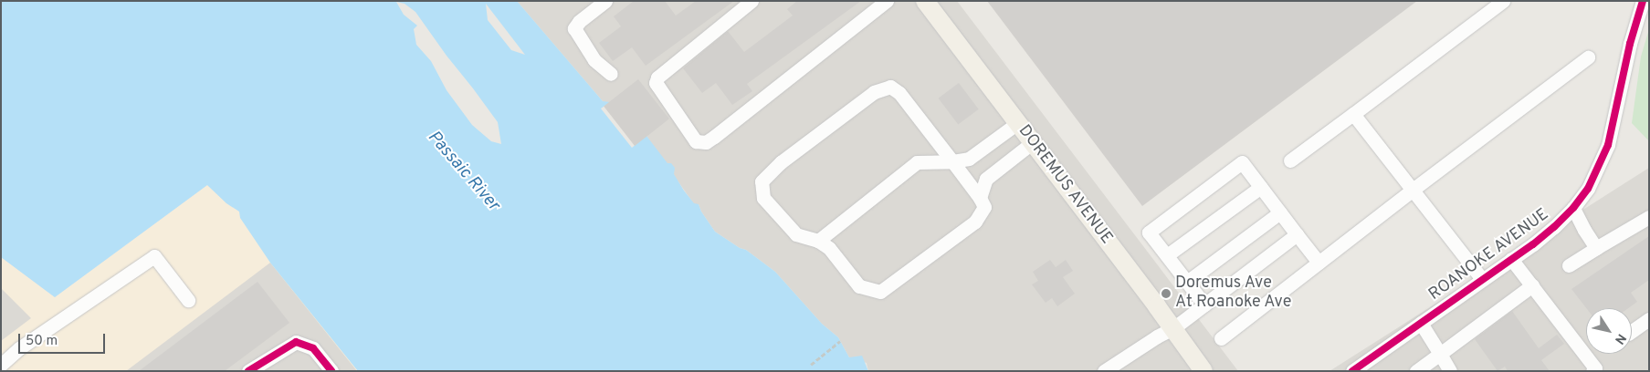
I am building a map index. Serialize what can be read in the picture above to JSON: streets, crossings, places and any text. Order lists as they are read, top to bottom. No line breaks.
{"streets":{"main road":["DOREMUS AVENUE"],"street":["ROANOKE AVENUE"]},"water":["Passaic River"],"places":["Doremus Ave At Roanoke Ave"],"scale_bar":"50 m","north":"bottom right"}
